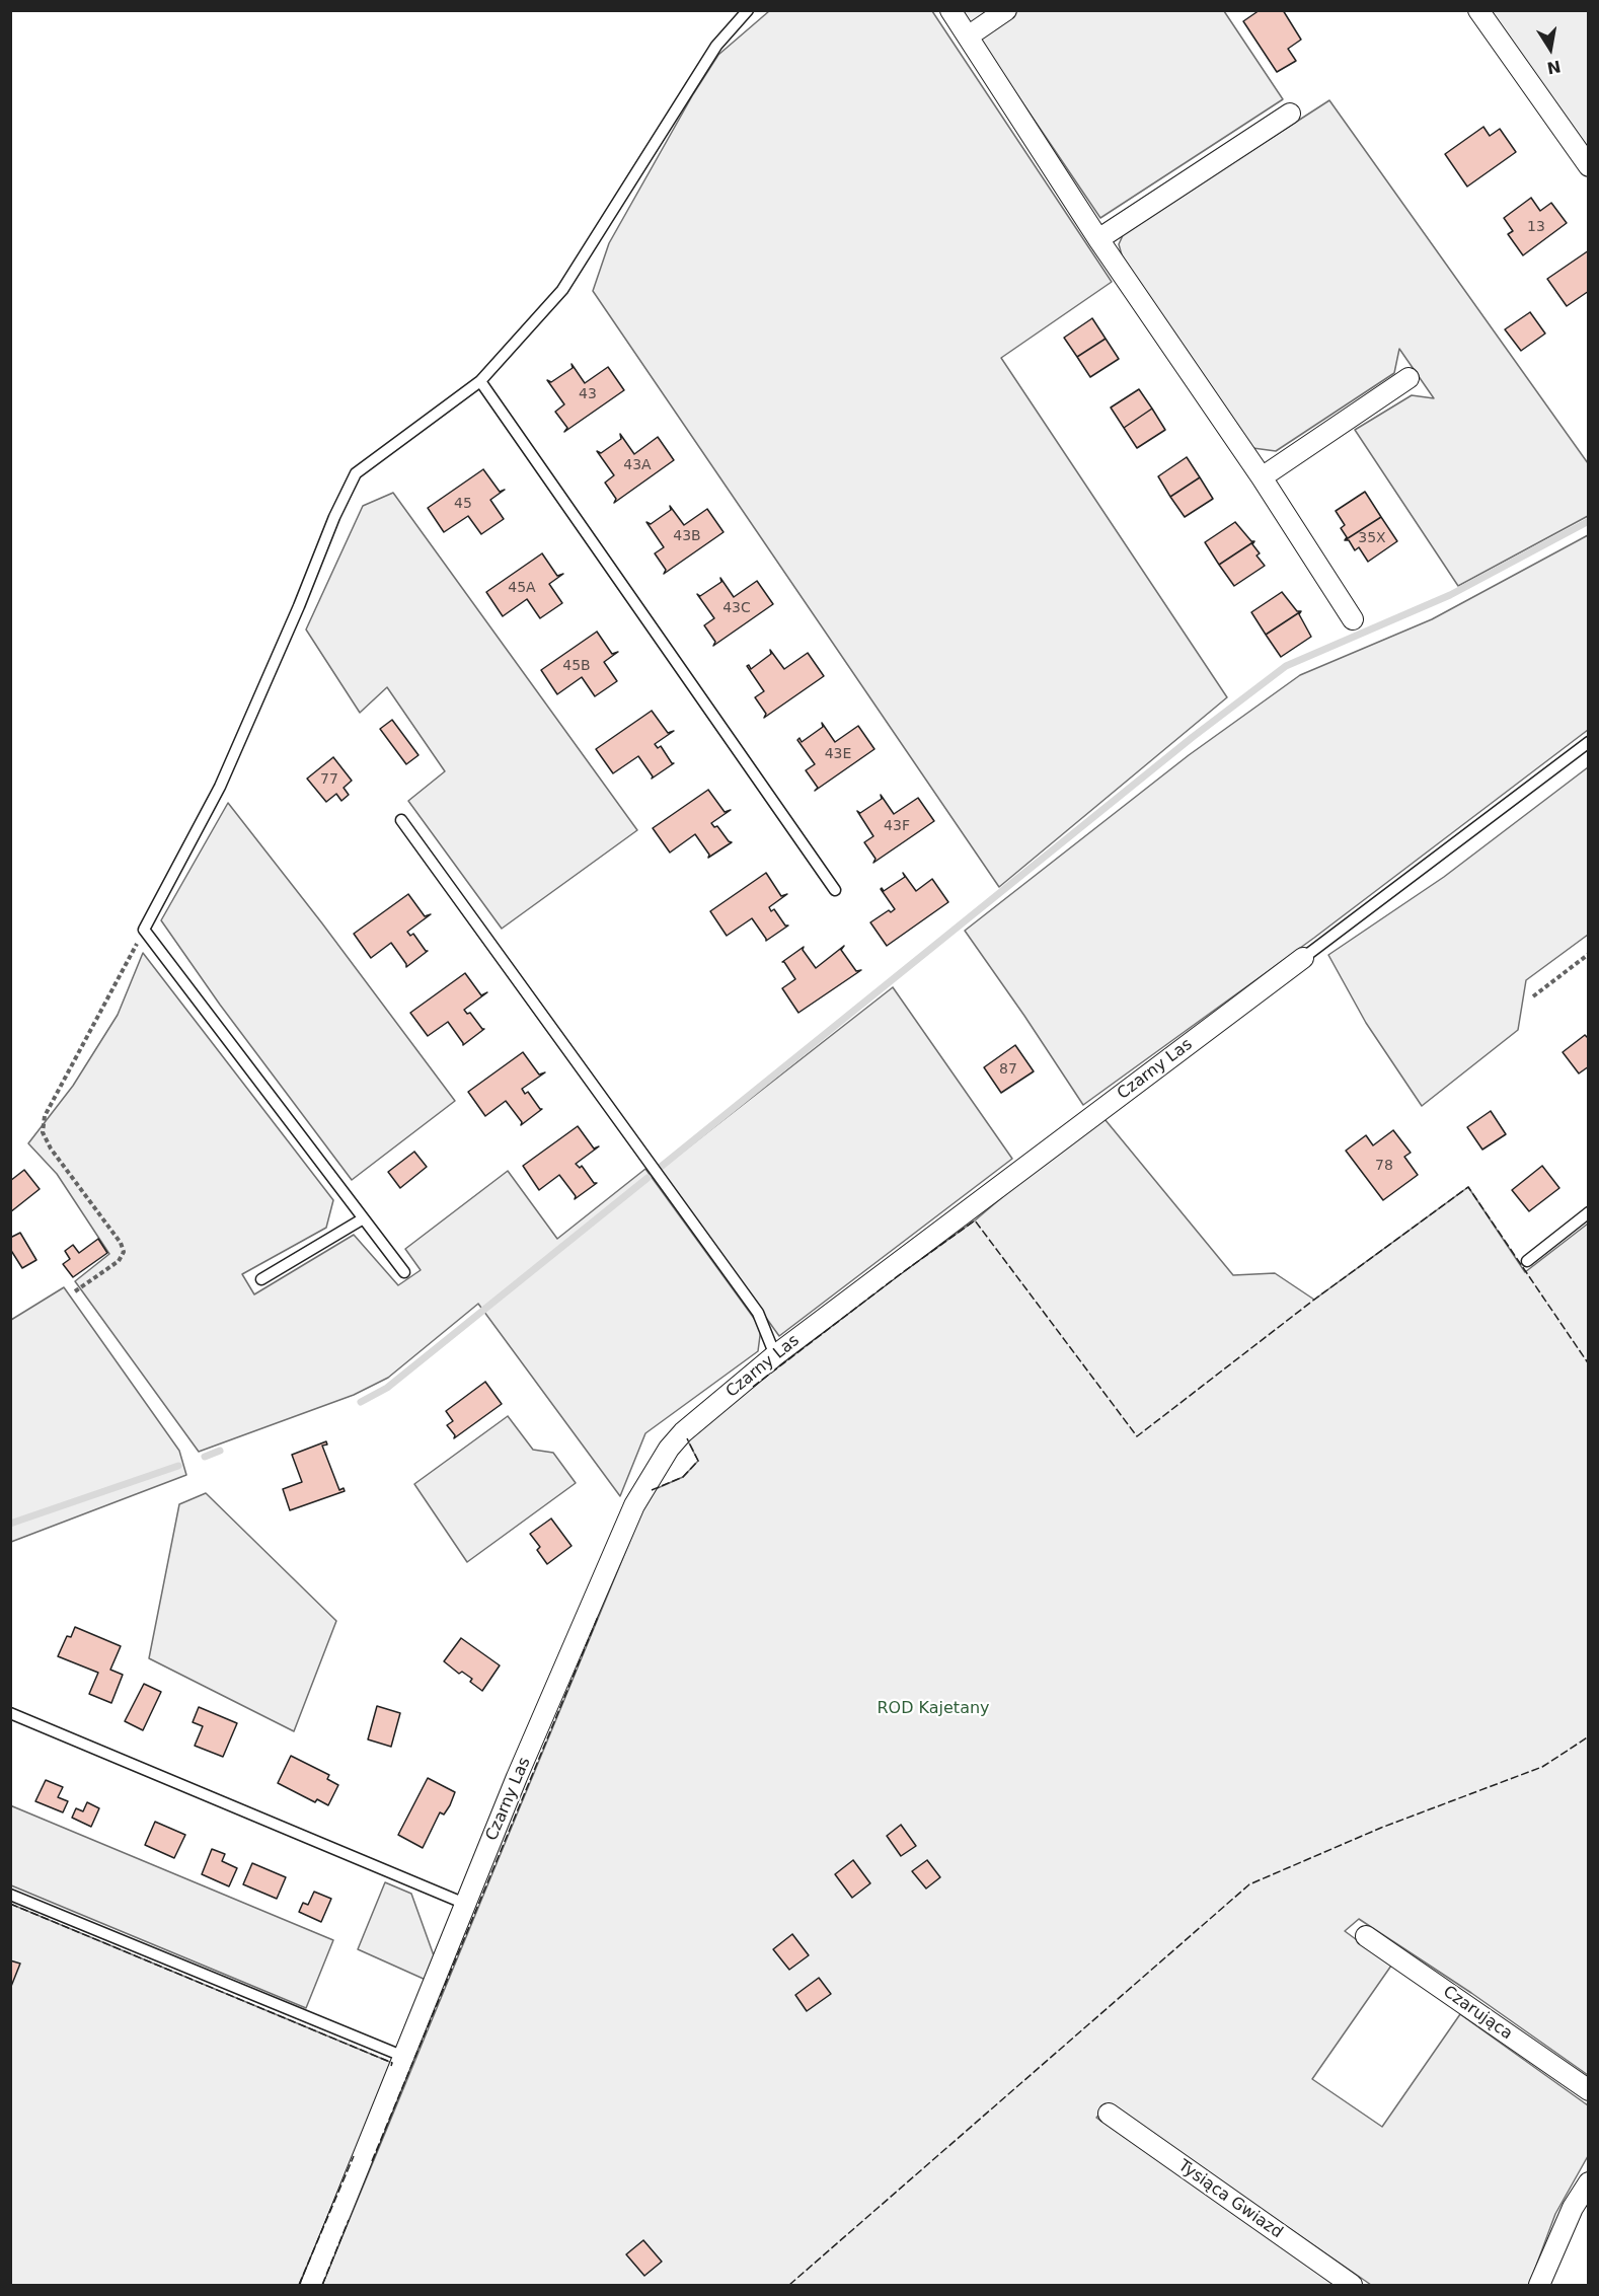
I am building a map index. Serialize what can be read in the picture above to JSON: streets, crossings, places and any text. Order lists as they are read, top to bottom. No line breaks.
{"streets":{"street":["Czarny Las","Czarująca","Tysiąca Gwiazd"]},"parks":["ROD Kajetany"],"house_numbers":["13","43","43A","45","43B","35X","45A","43C","45B","43E","77","43F","87","78"],"north":"bottom"}
